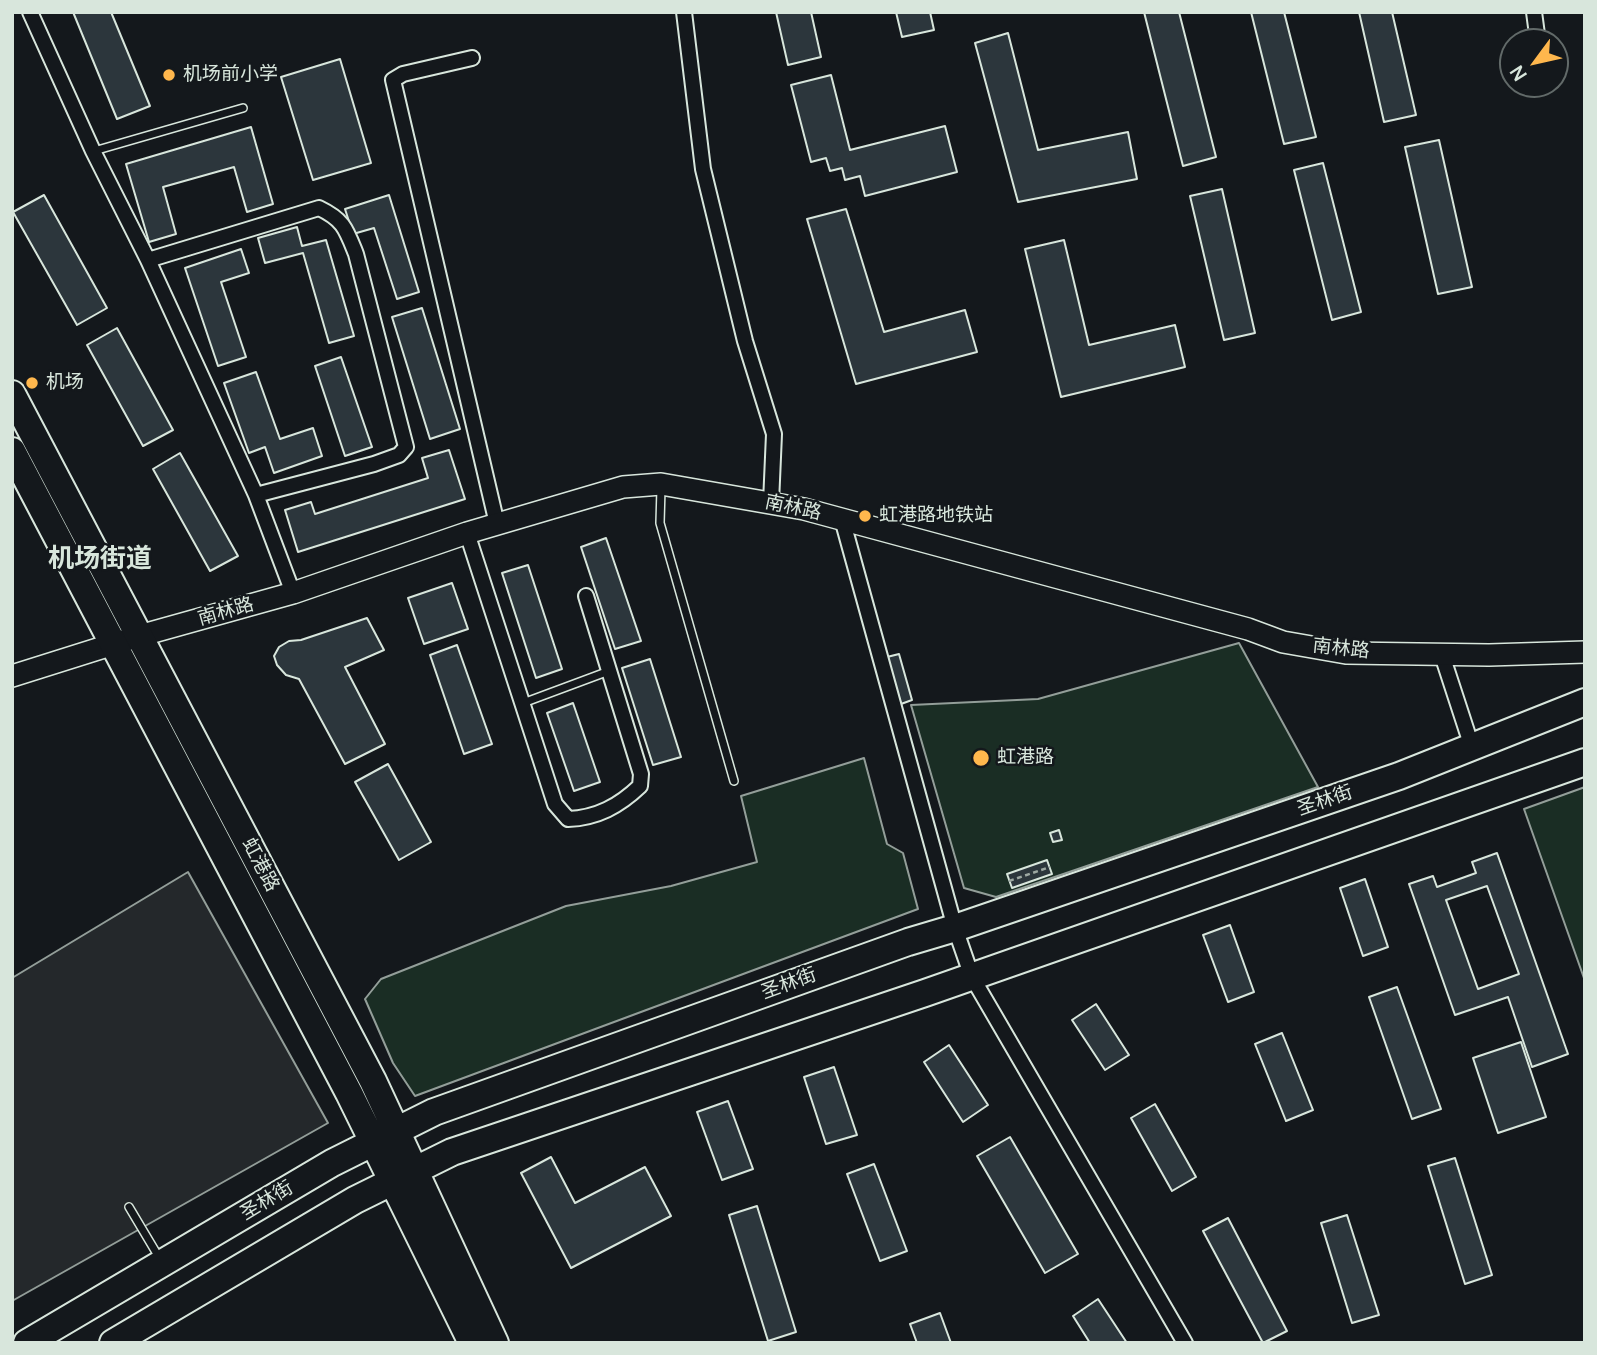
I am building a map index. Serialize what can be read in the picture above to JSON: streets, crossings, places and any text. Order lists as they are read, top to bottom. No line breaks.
{"streets":{"highway":["圣林街","虹港路"],"street":["南林路"]},"crossings":[["南林路","虹港路"],["圣林街","虹港路"]],"districts":["机场街道"],"places":["机场前小学","机场","虹港路地铁站","虹港路"],"north":"bottom left"}
